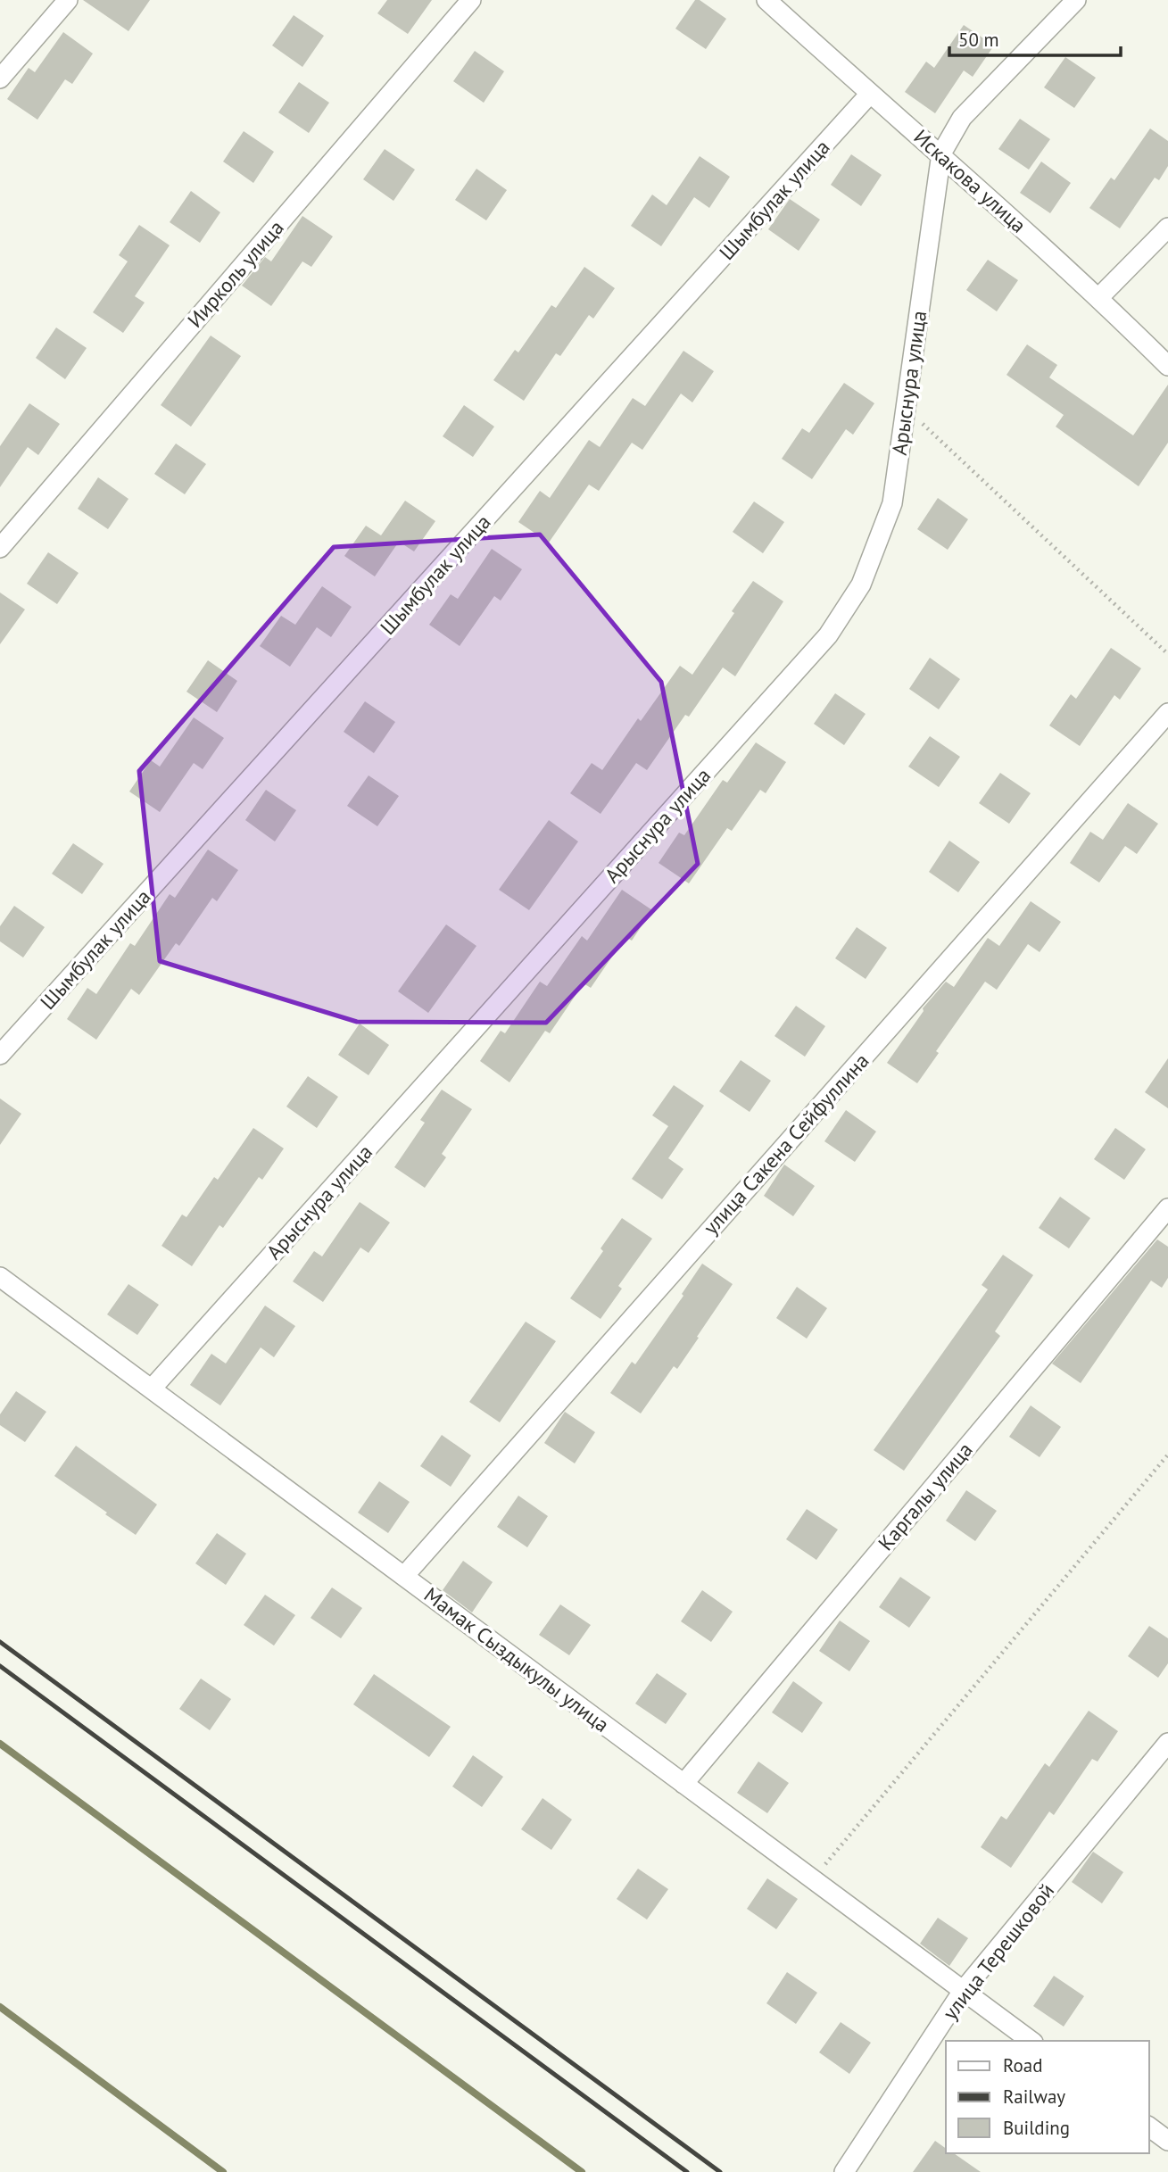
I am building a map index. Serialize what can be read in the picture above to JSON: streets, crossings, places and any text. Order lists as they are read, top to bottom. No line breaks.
{"streets":{"street":["Искакова улица","Шымбулак улица","Иирколь улица","Арыснура улица","улица Сакена Сейфуллина","Каргалы улица","Мамак Сыздыкулы улица","улица Терешковой"]},"crossings":[["Искакова улица","Шымбулак улица"],["Искакова улица","Арыснура улица"],["Арыснура улица","Мамак Сыздыкулы улица"],["улица Сакена Сейфуллина","Мамак Сыздыкулы улица"],["Каргалы улица","Мамак Сыздыкулы улица"],["Мамак Сыздыкулы улица","улица Терешковой"]],"legend":["Road","Railway","Building"],"scale_bar":"50 m"}
